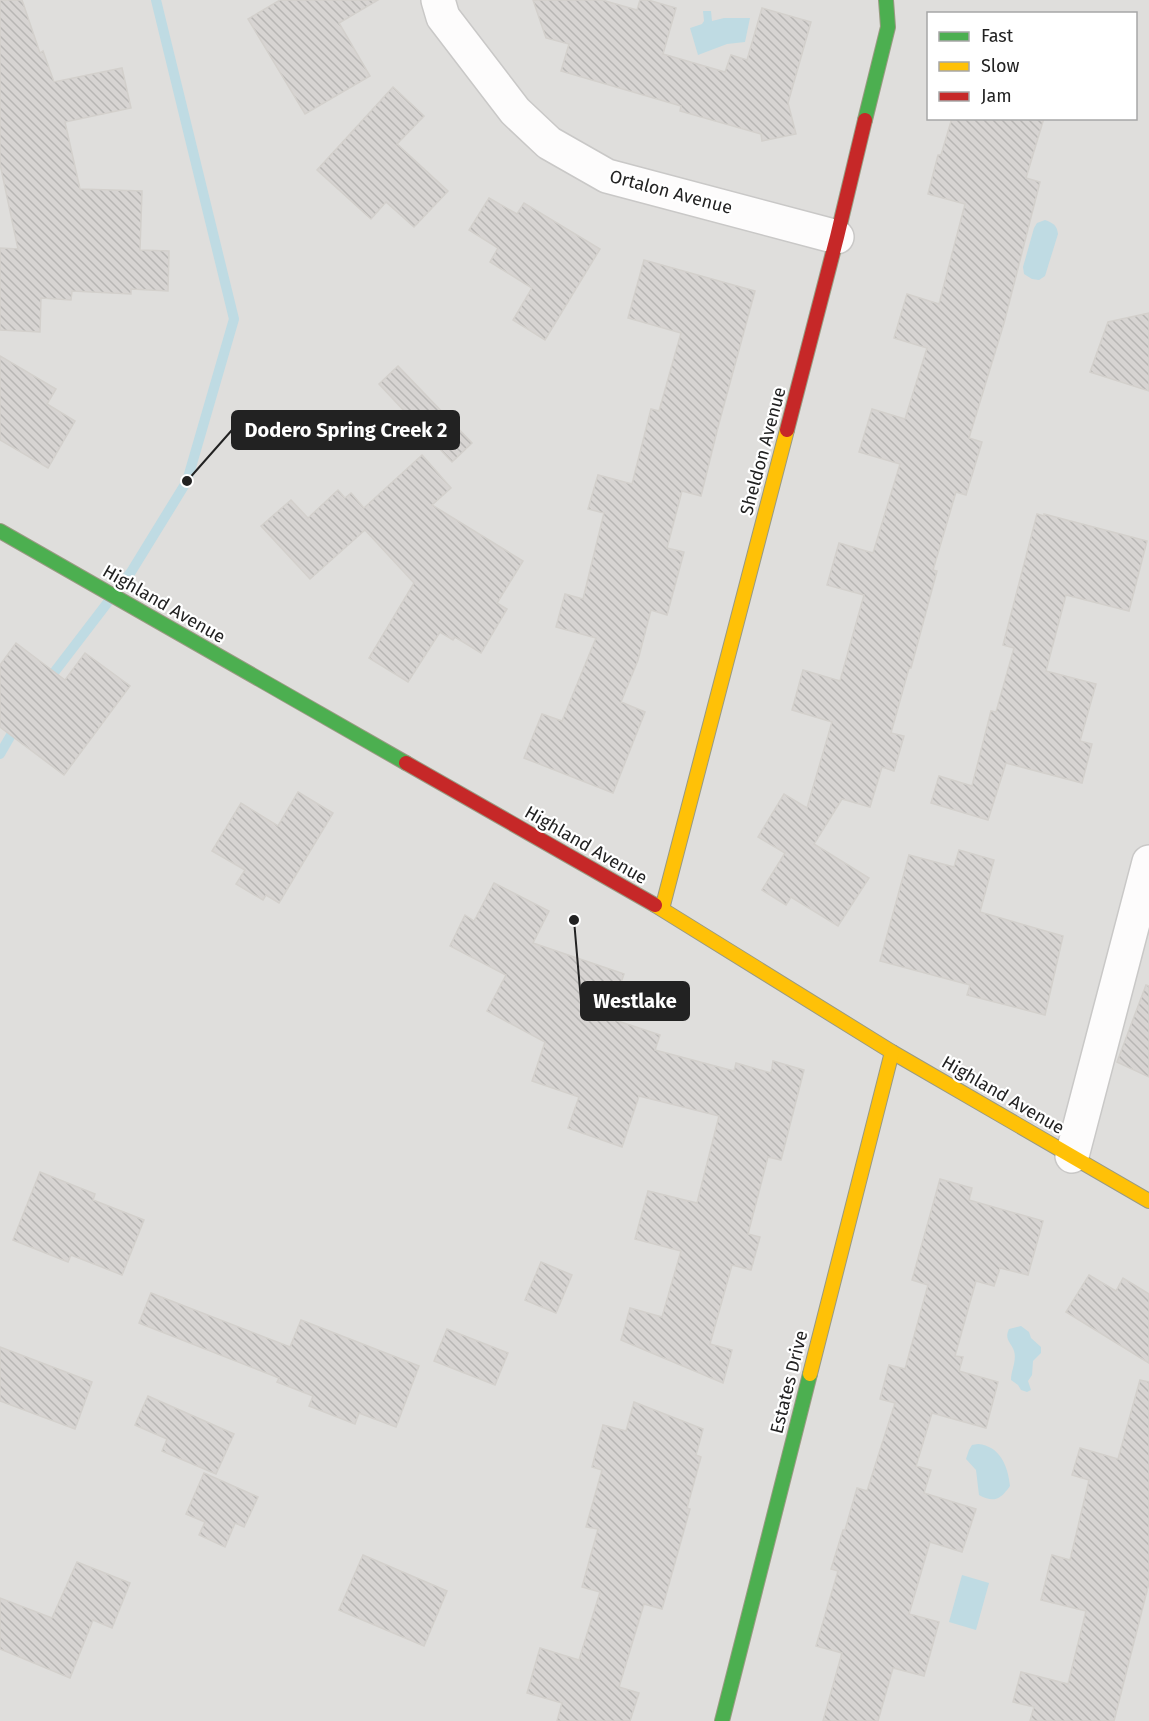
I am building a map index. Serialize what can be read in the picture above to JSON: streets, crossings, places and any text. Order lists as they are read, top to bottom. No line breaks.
{"streets":{"street":["Ortalon Avenue","Sheldon Avenue","Highland Avenue","Estates Drive"]},"crossings":[["Ortalon Avenue","Sheldon Avenue"],["Sheldon Avenue","Highland Avenue"],["Highland Avenue","Estates Drive"]],"places":["Dodero Spring Creek 2","Westlake"],"legend":["Fast","Slow","Jam"]}
